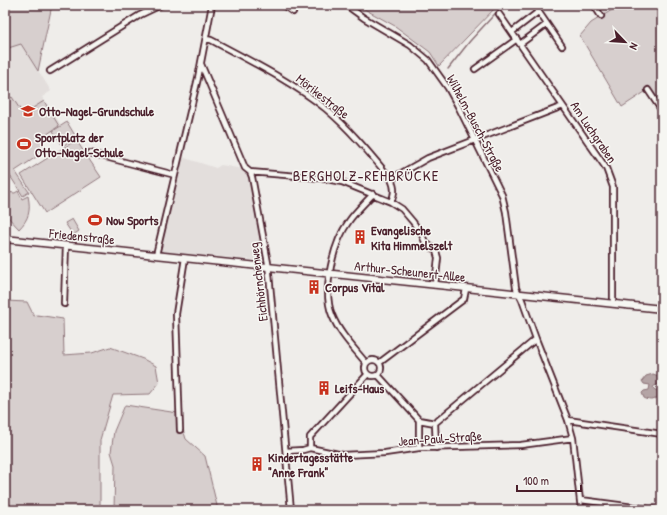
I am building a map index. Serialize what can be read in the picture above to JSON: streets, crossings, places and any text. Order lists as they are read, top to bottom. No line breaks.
{"streets":{"main road":["Friedenstraße","Arthur-Scheunert-Allee"],"street":["Mörikestraße","Wilhelm-Busch-Straße","Am Luchgraben","Eichhörnchenweg","Jean-Paul-Straße"]},"crossings":[["Wilhelm-Busch-Straße","Arthur-Scheunert-Allee"],["Wilhelm-Busch-Straße","Jean-Paul-Straße"],["Am Luchgraben","Arthur-Scheunert-Allee"],["Friedenstraße","Arthur-Scheunert-Allee"],["Arthur-Scheunert-Allee","Eichhörnchenweg"],["Eichhörnchenweg","Jean-Paul-Straße"]],"districts":["BERGHOLZ-REHBRÜCKE"],"places":{"school or university":["Otto-Nagel-Grundschule"],"sports":["Sportplatz der Otto-Nagel-Schule","Now Sports"],"building":["Evangelische Kita Himmelszelt","Corpus Vital","Leifs-Haus","Kindertagesstätte \"Anne Frank\""]},"scale_bar":"100 m","north":"bottom right"}
